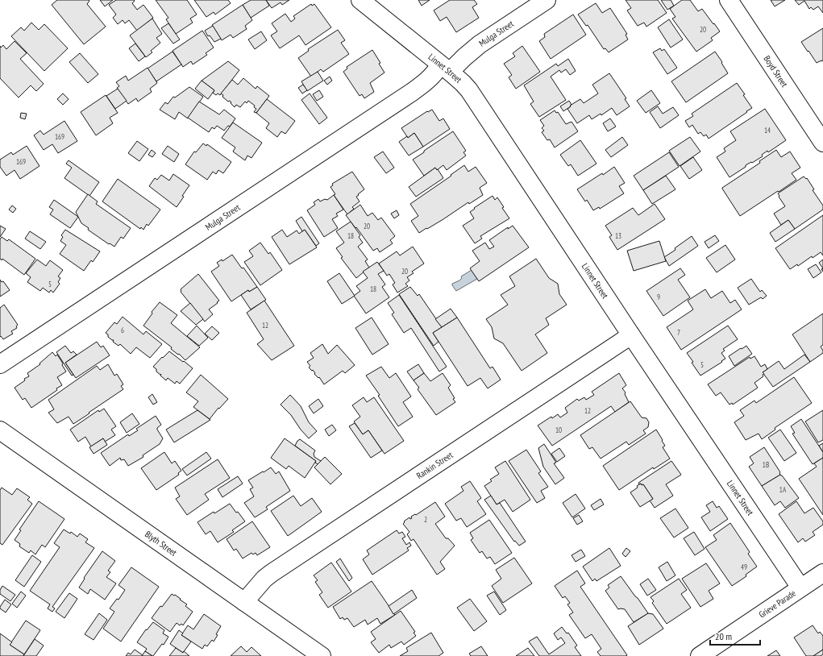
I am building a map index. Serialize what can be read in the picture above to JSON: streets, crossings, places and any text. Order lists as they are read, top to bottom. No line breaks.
{"streets":{"street":["Mulga Street","Linnet Street","Boyd Street","Rankin Street","Blyth Street","Grieve Parade"]},"crossings":[["Mulga Street","Linnet Street"],["Linnet Street","Rankin Street"],["Linnet Street","Grieve Parade"],["Rankin Street","Blyth Street"]],"house_numbers":["20","14","169","169","20","18","13","20","5","18","9","12","6","7","5","12","10","1B","1A","2","49"],"scale_bar":"20 m"}
